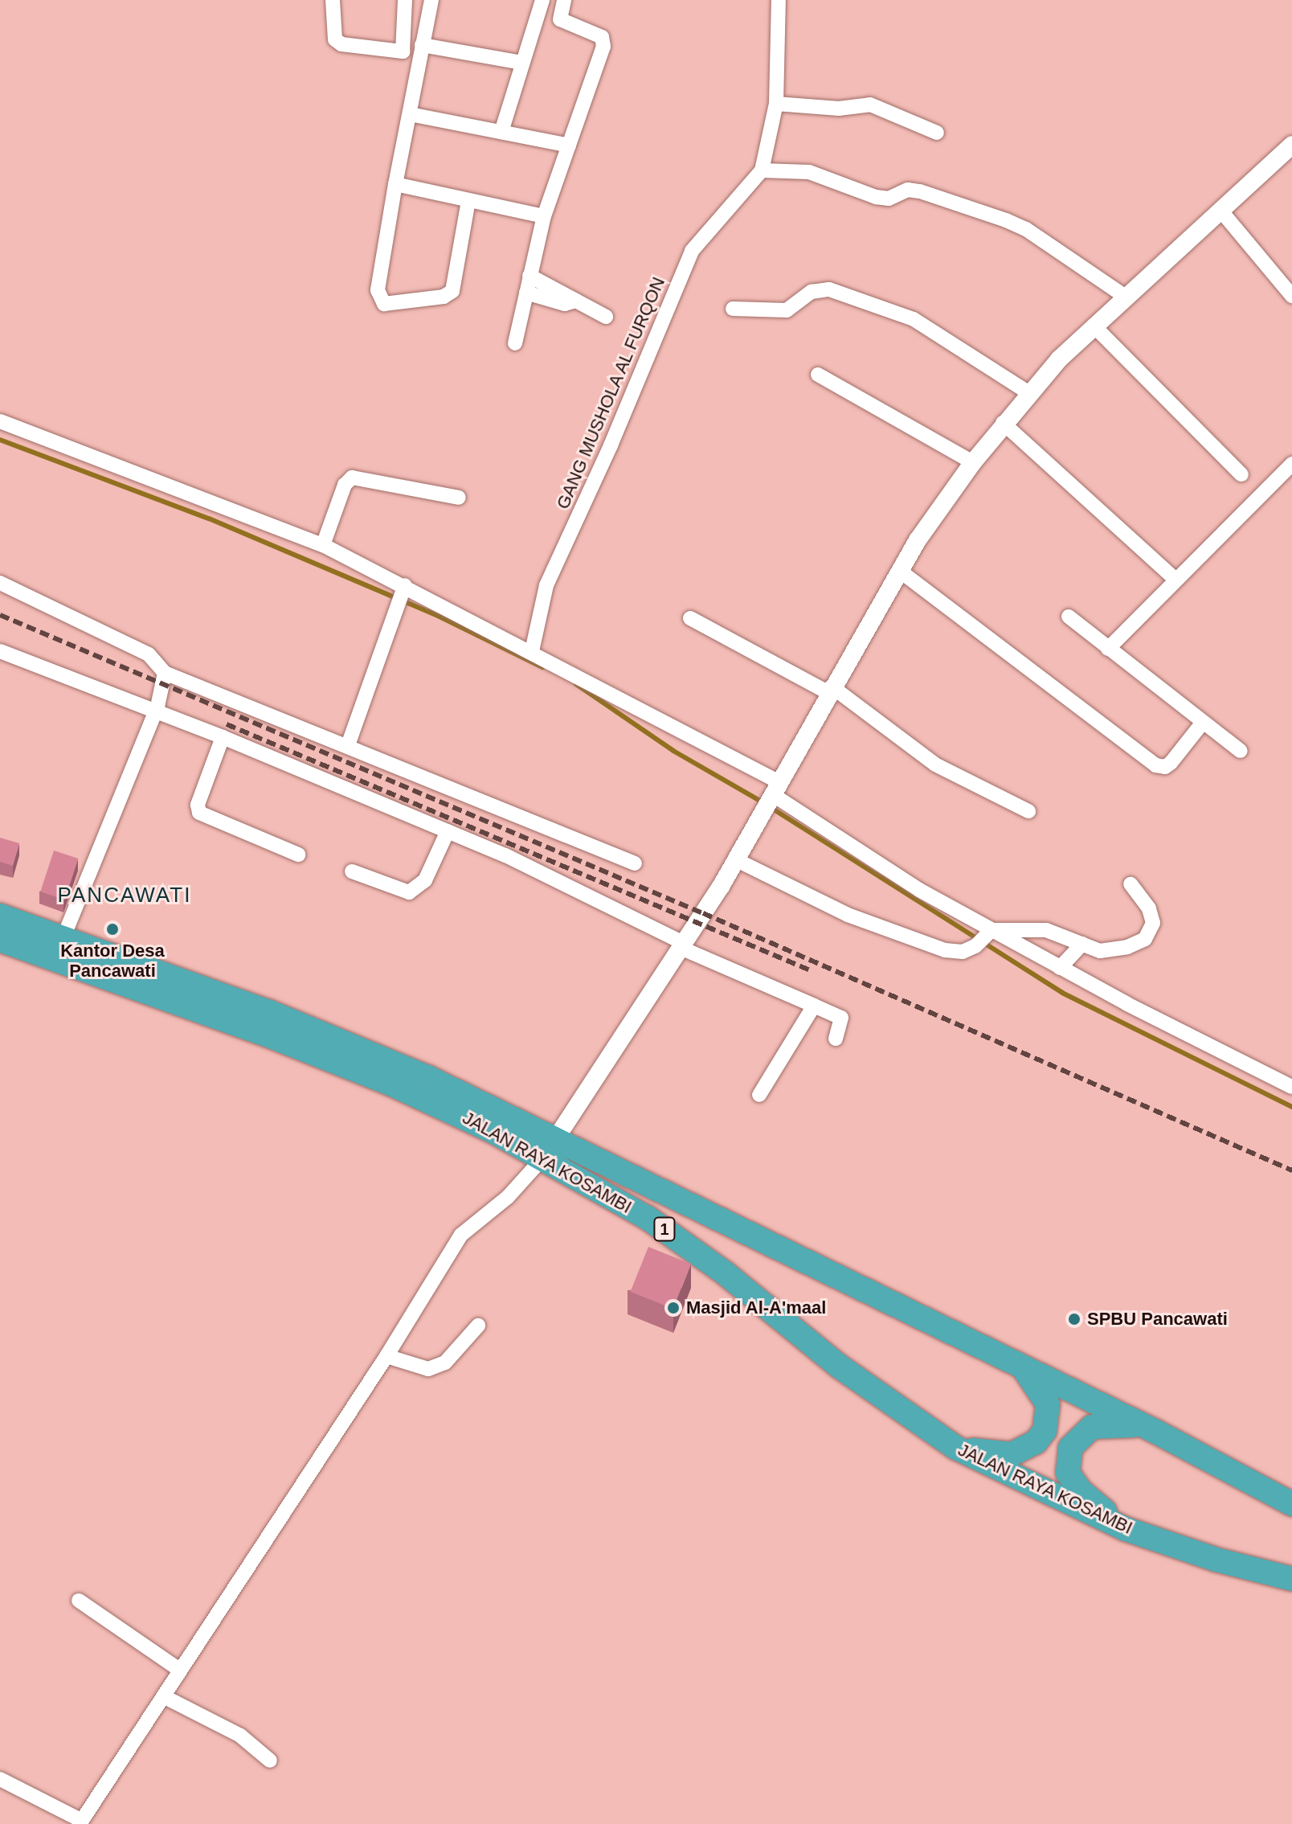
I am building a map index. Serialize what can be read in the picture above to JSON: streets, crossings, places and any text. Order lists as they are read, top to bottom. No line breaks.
{"streets":{"highway":["JALAN RAYA KOSAMBI","1"],"street":["GANG MUSHOLA AL FURQON"]},"districts":["PANCAWATI"],"places":["Kantor Desa Pancawati","Masjid Al-A'maal","SPBU Pancawati"]}
